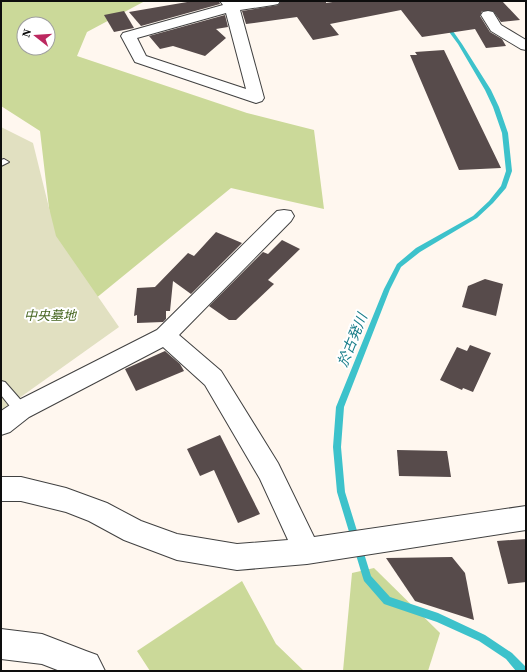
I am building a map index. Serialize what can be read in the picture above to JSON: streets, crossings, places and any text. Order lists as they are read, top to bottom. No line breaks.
{"water":["於古発川"],"parks":["中央墓地"],"north":"left"}
